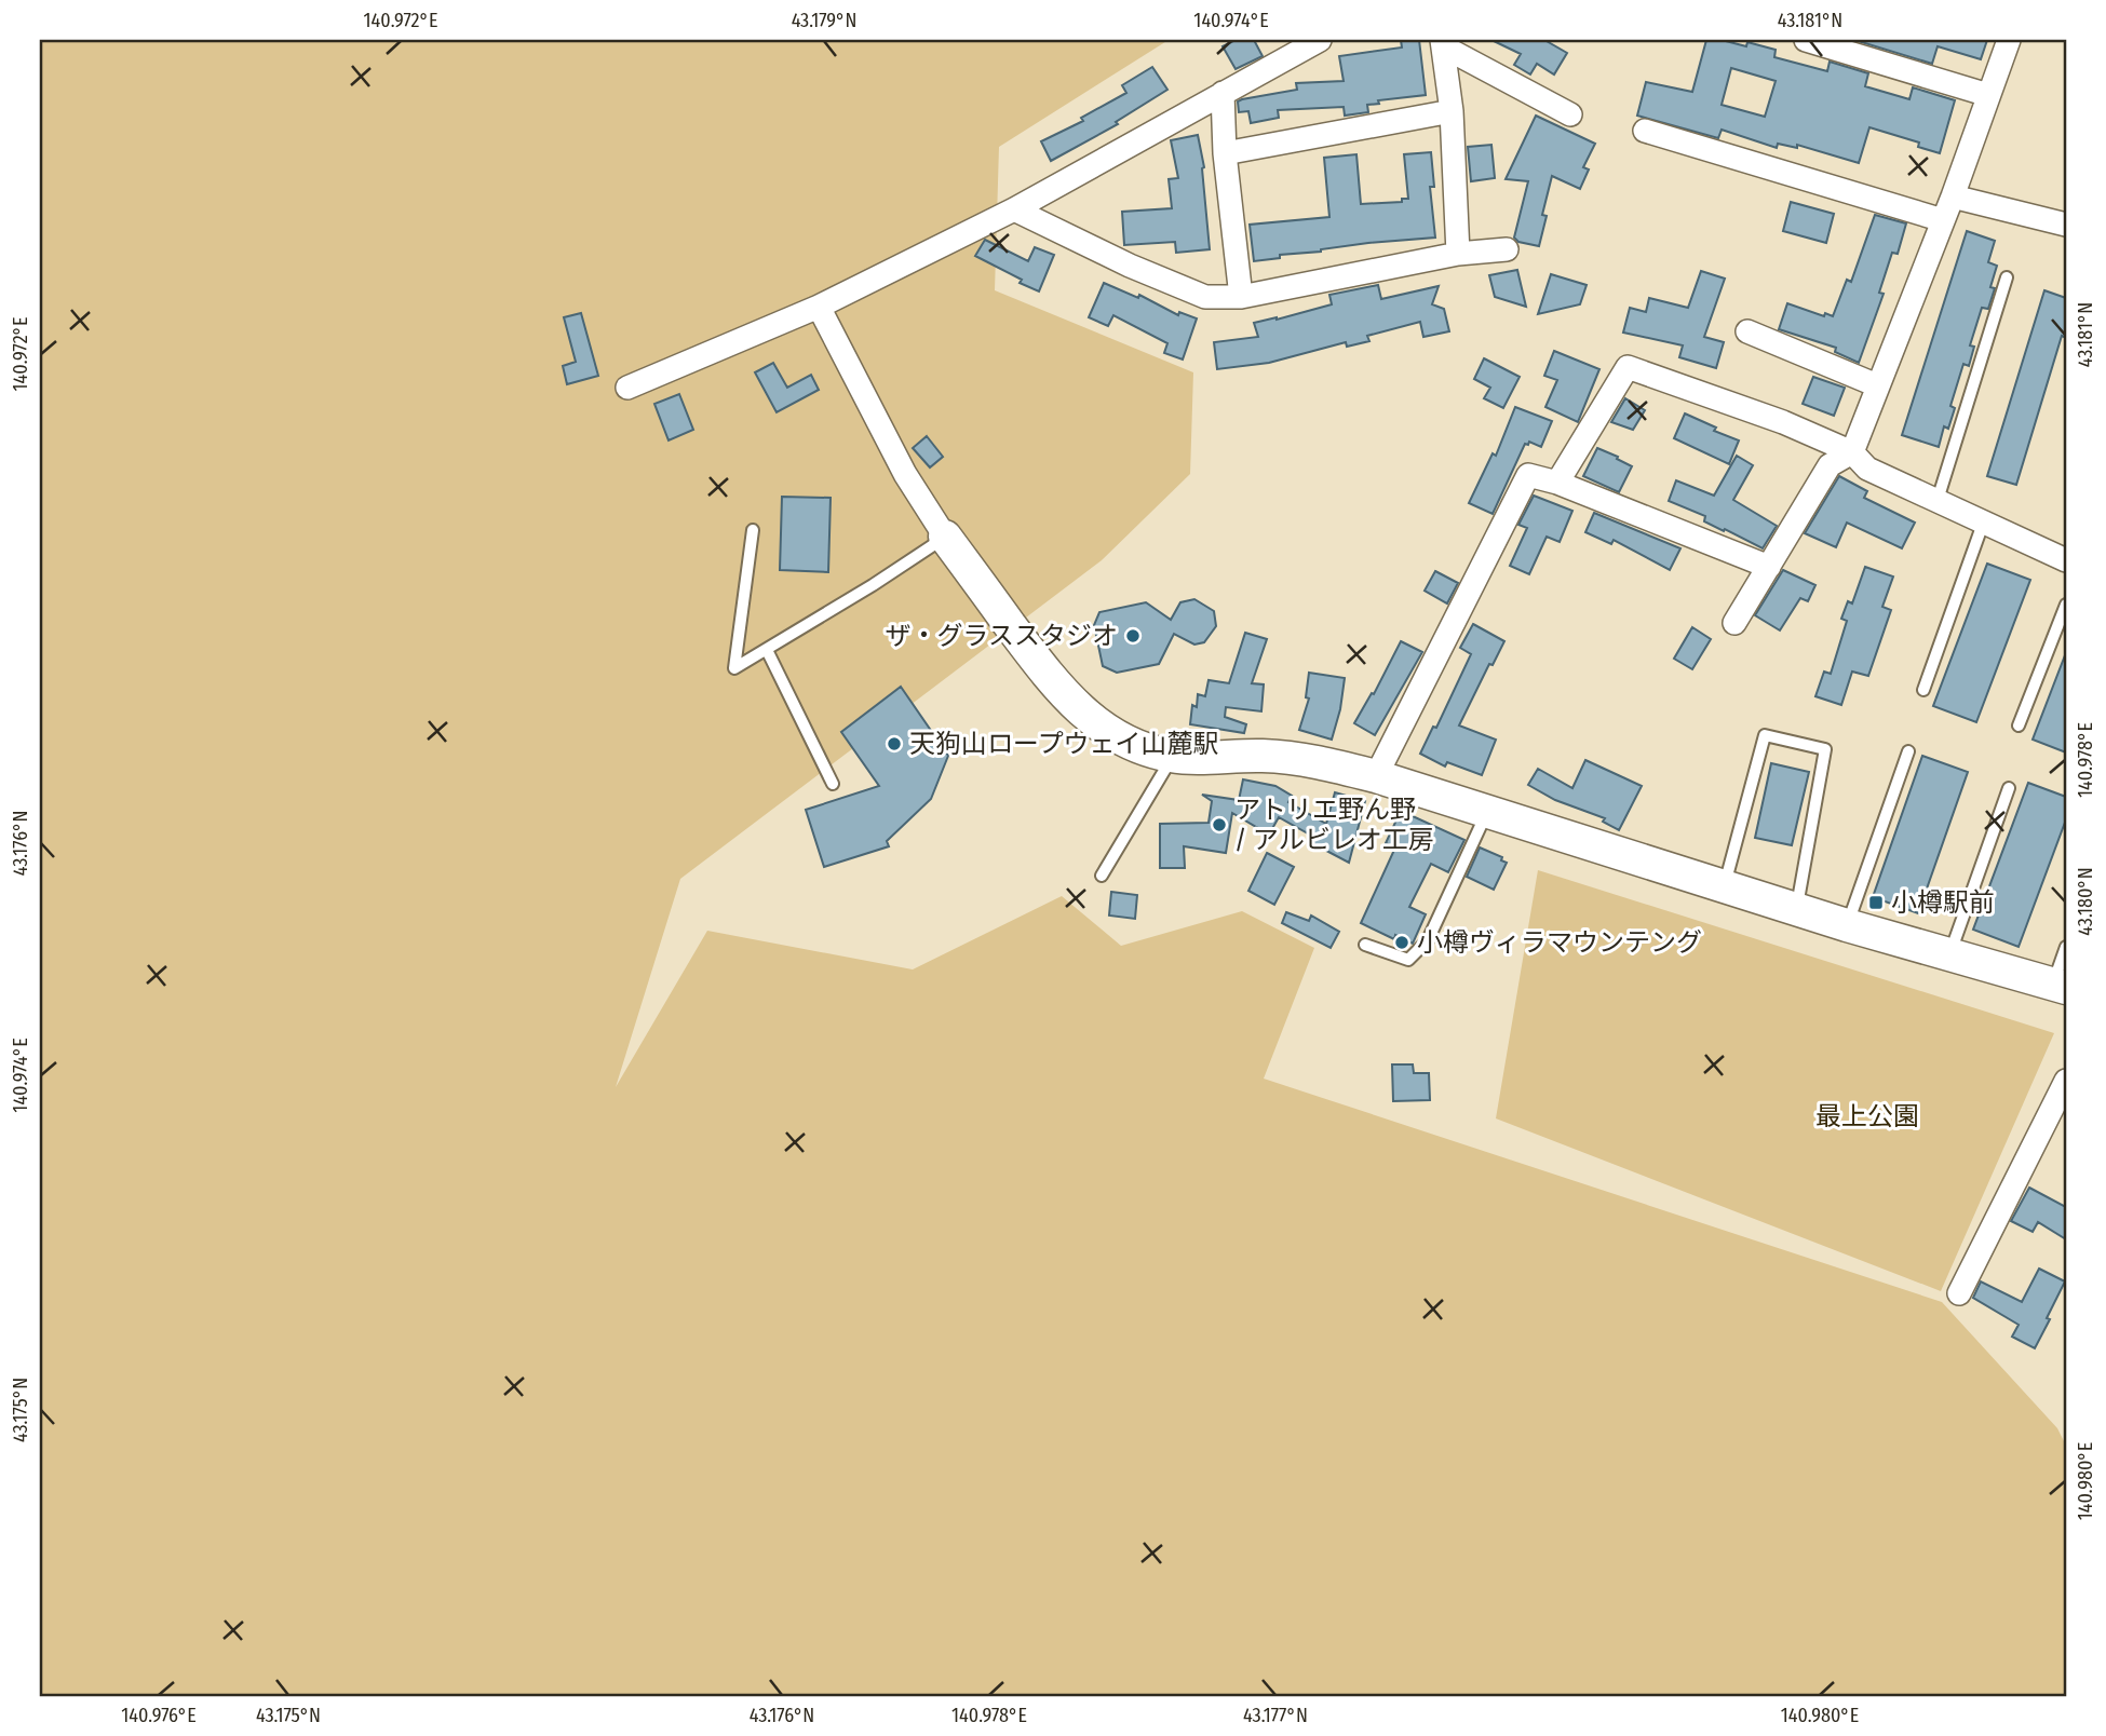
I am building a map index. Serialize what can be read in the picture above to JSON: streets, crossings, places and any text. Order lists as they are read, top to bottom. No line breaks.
{"parks":["最上公園"],"places":{"other":["ザ・グラススタジオ","天狗山ロープウェイ山麓駅","アトリエ野ん野 / アルビレオ工房","小樽ヴィラマウンテング"],"transit":["小樽駅前"]},"coordinates":["140.972°E","43.179°N","140.974°E","43.181°N","140.978°E","43.176°N","43.180°N","43.175°N","140.980°E","140.976°E","43.177°N"]}
